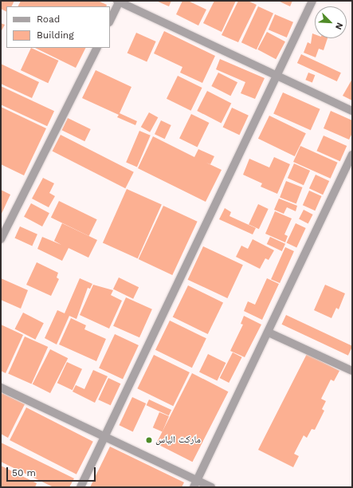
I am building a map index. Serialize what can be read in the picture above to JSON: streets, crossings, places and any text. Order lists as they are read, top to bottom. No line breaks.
{"places":["مارکت الیاس"],"legend":["Road","Building"],"scale_bar":"50 m","north":"bottom right"}
